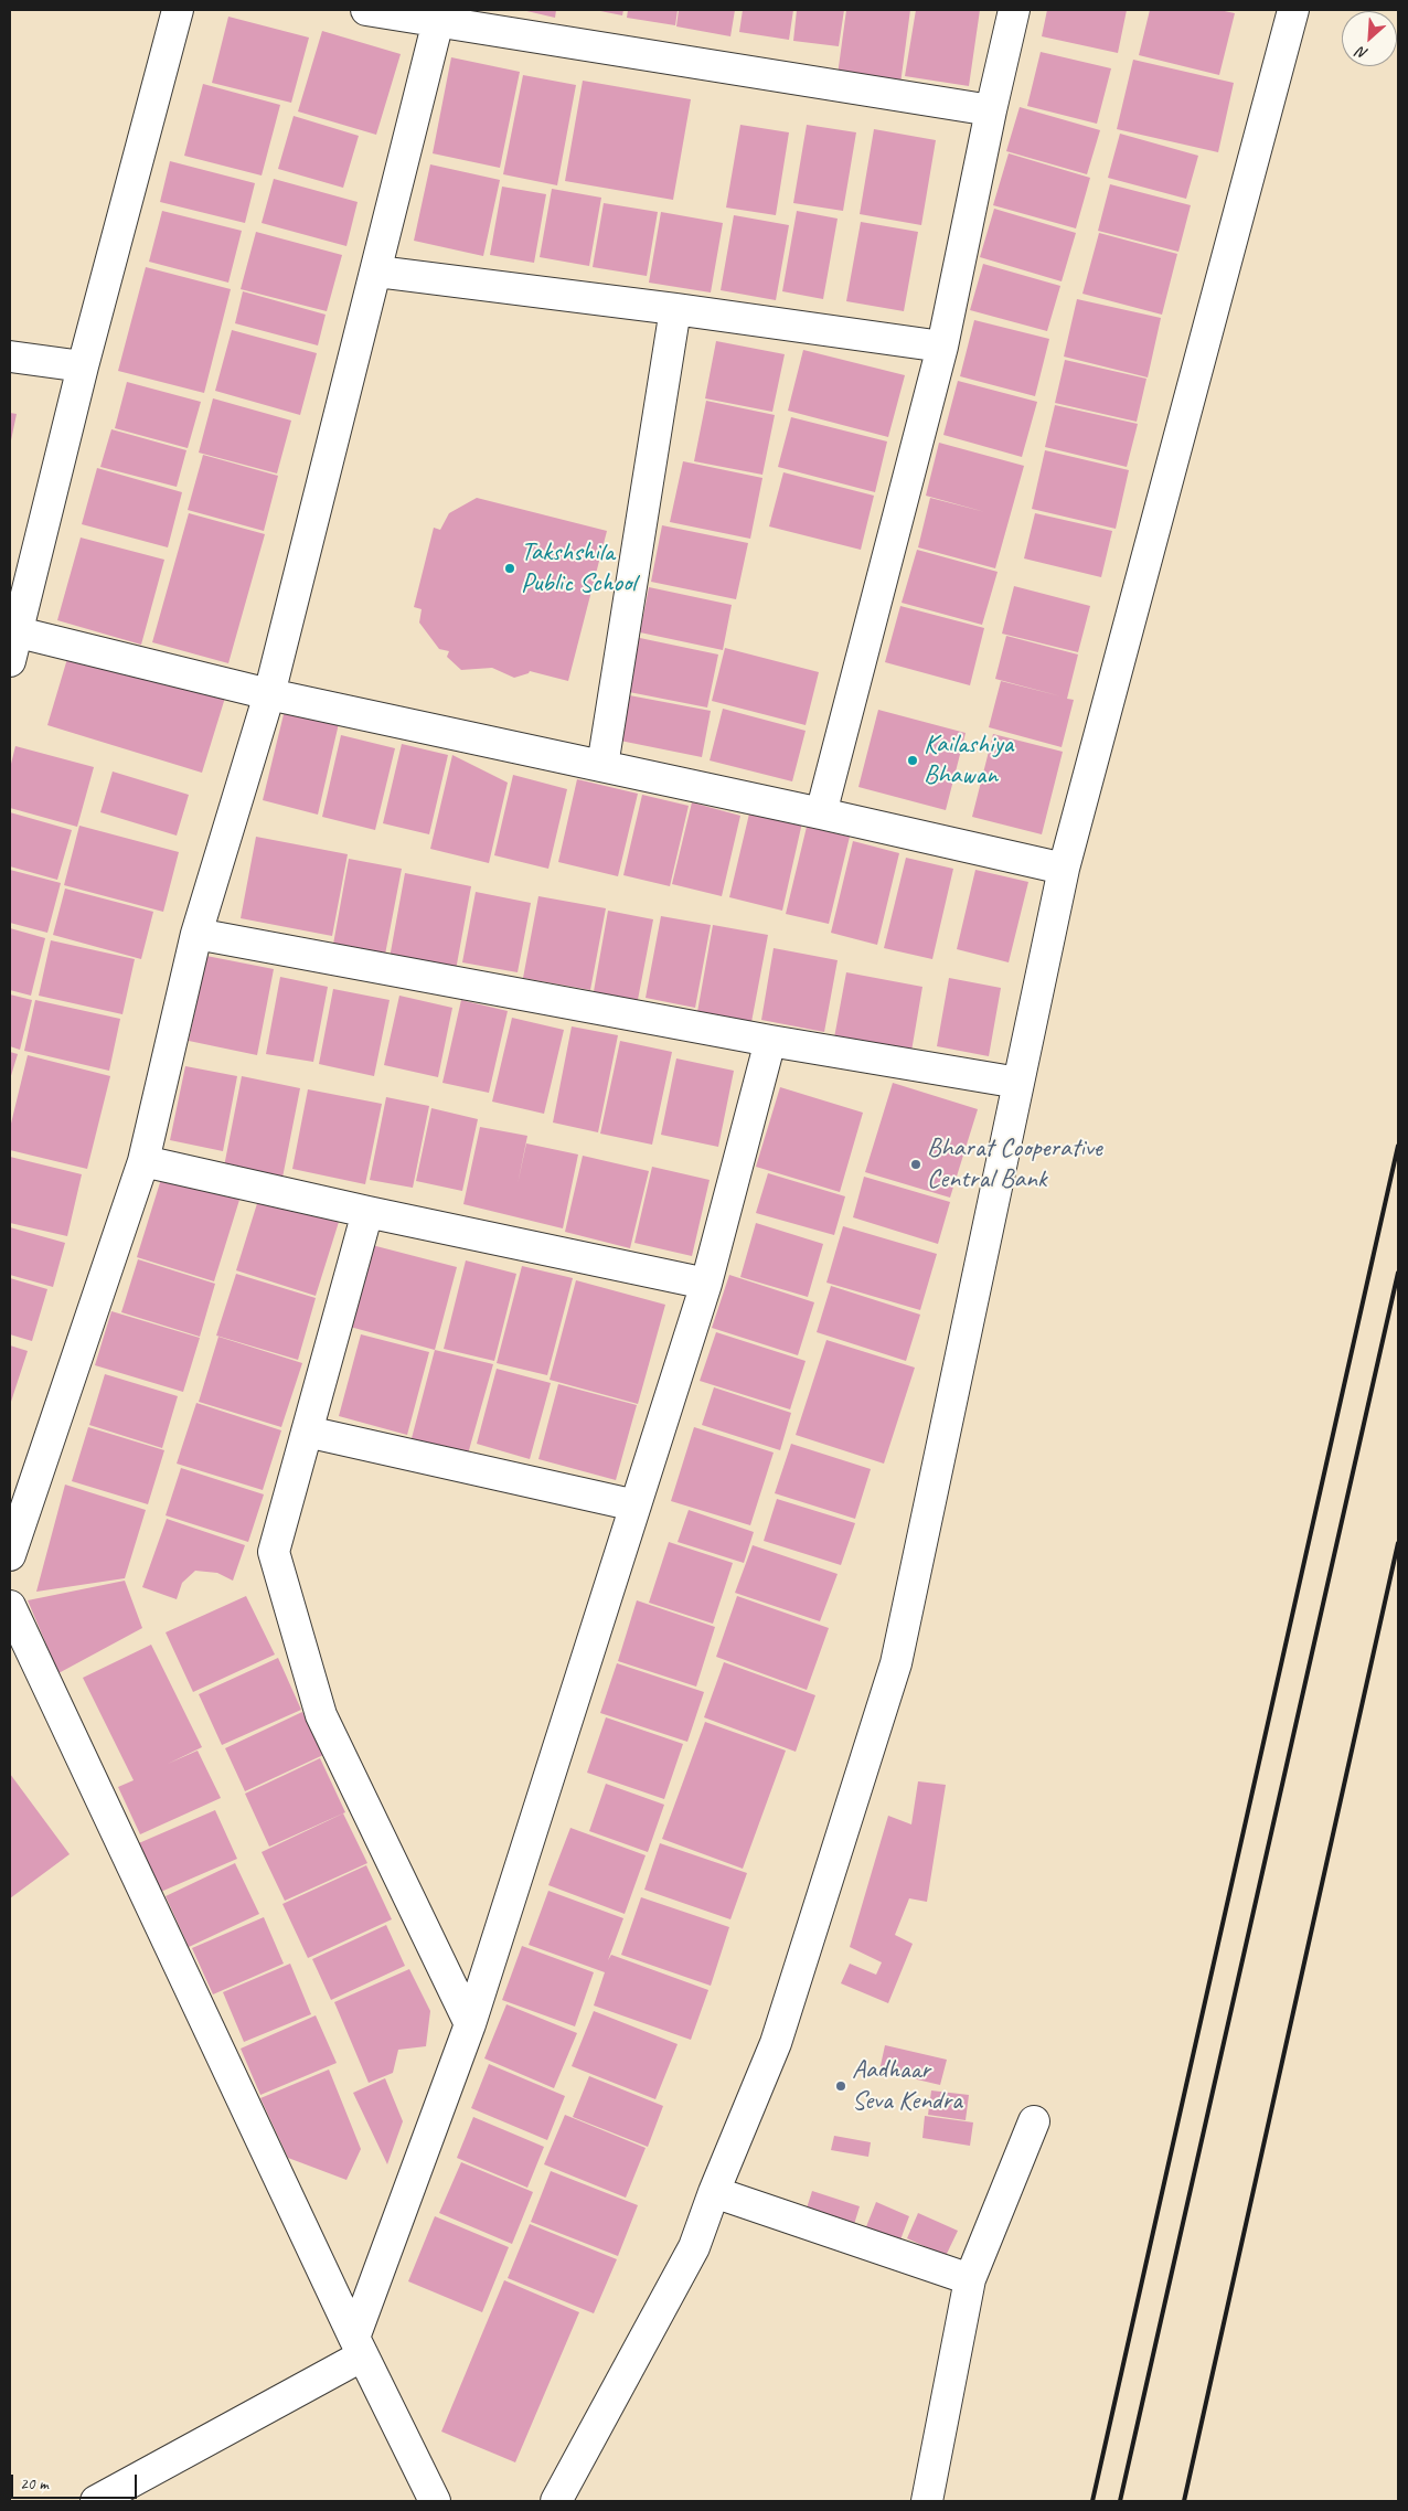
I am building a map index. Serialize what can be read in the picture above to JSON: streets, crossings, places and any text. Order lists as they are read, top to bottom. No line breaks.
{"places":["Takshshila Public School","Kailashiya Bhawan","Bharat Cooperative Central Bank","Aadhaar Seva Kendra"],"scale_bar":"20 m","north":"bottom left"}
